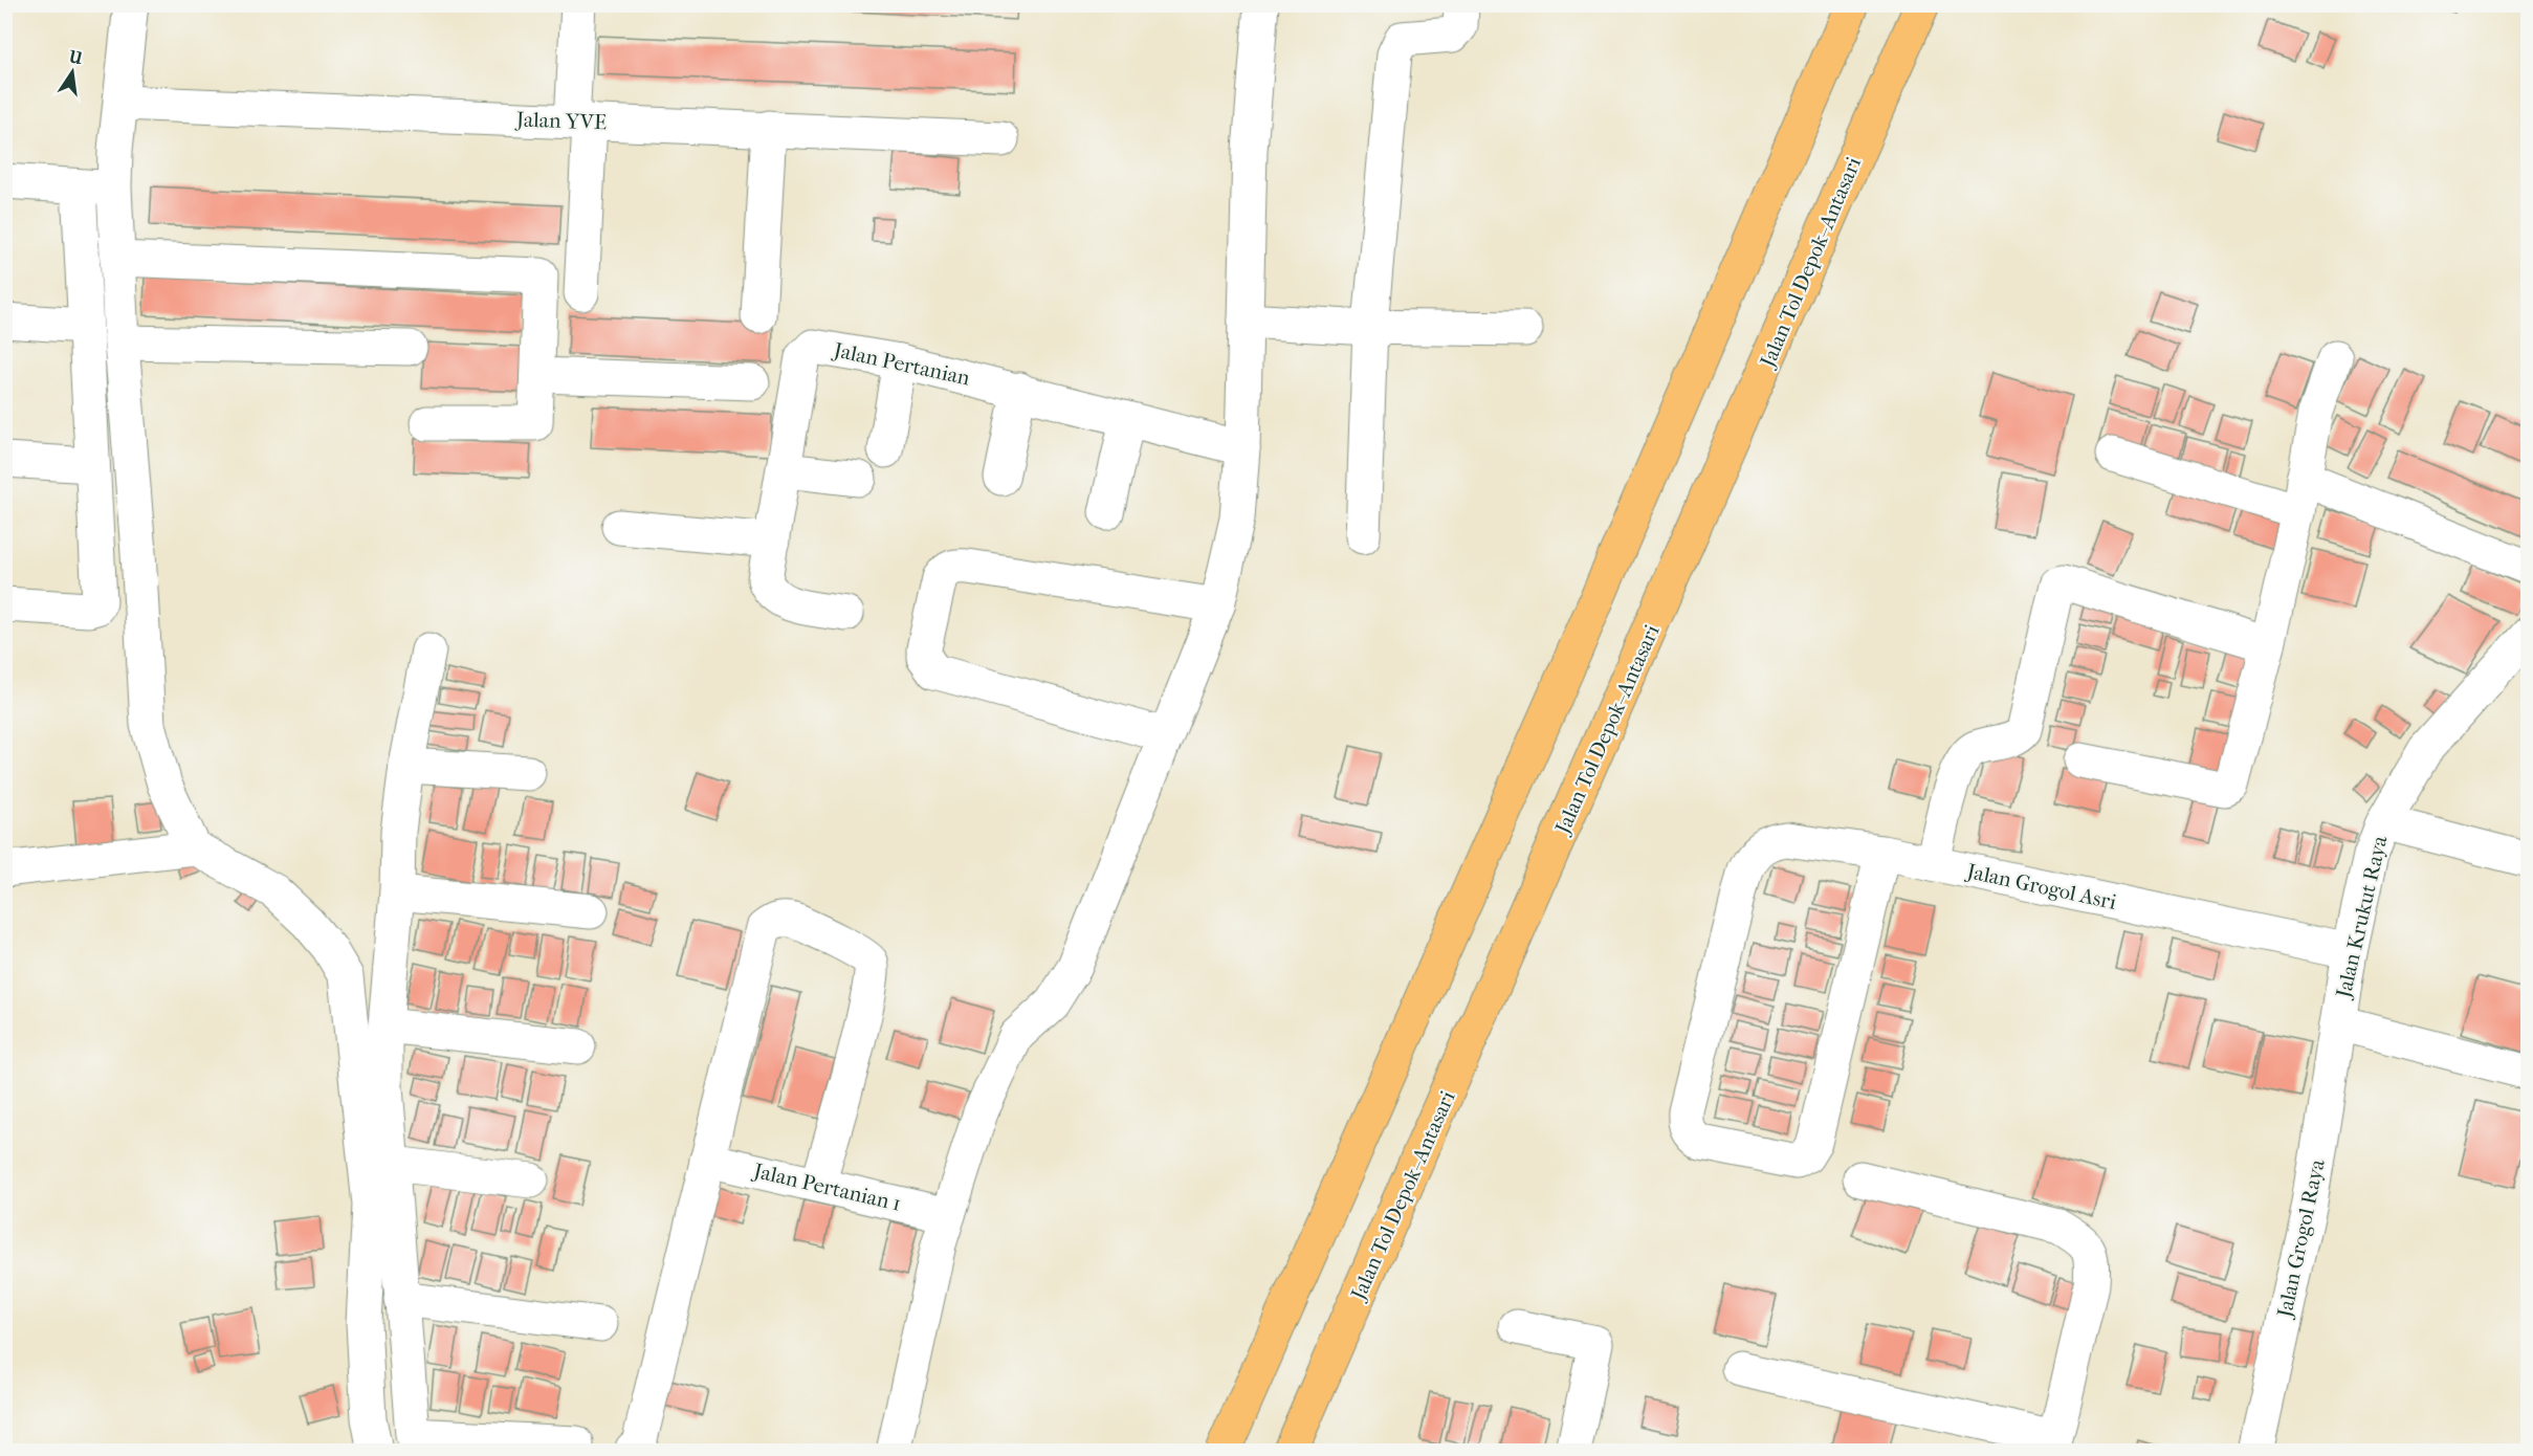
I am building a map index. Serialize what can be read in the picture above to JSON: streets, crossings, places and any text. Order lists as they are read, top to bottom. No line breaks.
{"streets":{"highway":["Jalan Tol Depok–Antasari"],"street":["Jalan YVE","Jalan Pertanian","Jalan Grogol Asri","Jalan Krukut Raya","Jalan Pertanian 1","Jalan Grogol Raya"]},"crossings":[["Jalan Grogol Asri","Jalan Krukut Raya"],["Jalan Krukut Raya","Jalan Grogol Raya"]],"north":"top"}
